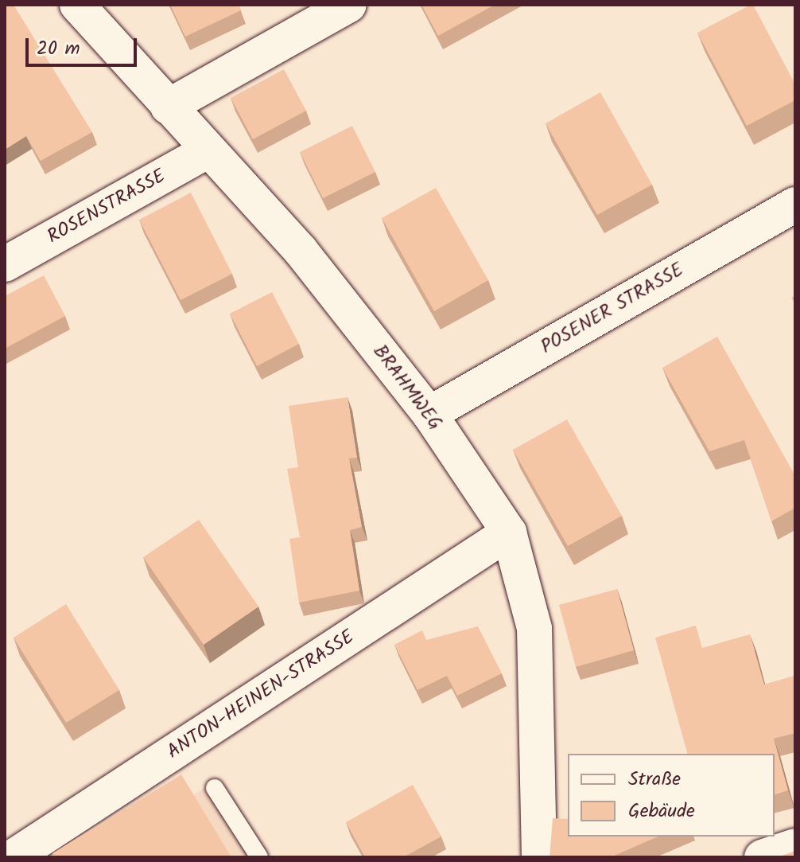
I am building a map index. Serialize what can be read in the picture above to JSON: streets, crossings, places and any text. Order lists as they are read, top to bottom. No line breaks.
{"streets":{"street":["ROSENSTRASSE","POSENER STRASSE","BRAHMWEG","ANTON-HEINEN-STRASSE"]},"crossings":[["ROSENSTRASSE","BRAHMWEG"],["POSENER STRASSE","BRAHMWEG"],["BRAHMWEG","ANTON-HEINEN-STRASSE"]],"legend":["Straße","Gebäude"],"scale_bar":"20 m"}
